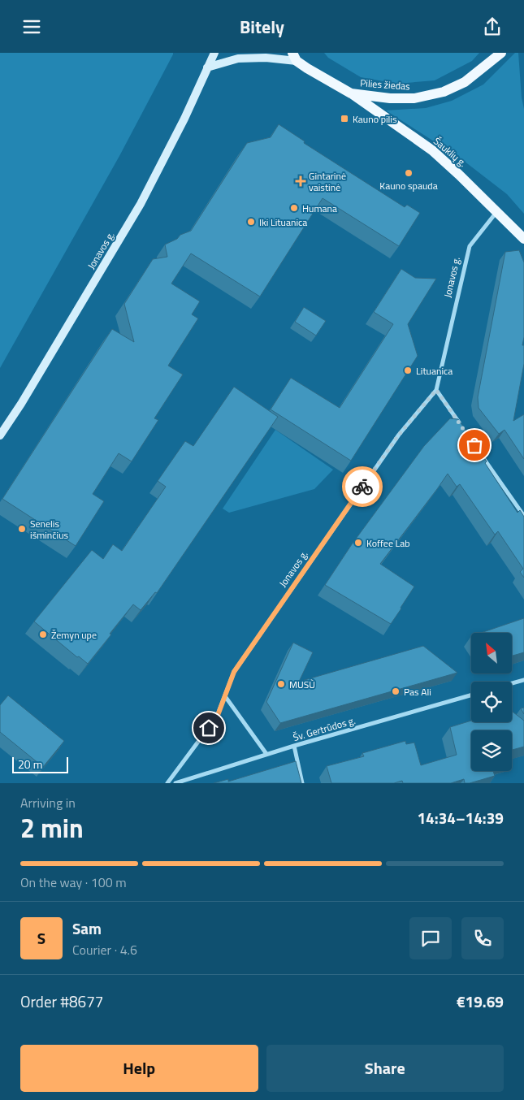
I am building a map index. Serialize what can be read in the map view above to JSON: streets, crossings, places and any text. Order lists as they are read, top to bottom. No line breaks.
{"streets":{"main road":["Pilies žiedas","Šauklių g."],"street":["Jonavos g.","Šv. Gertrūdos g."]},"crossings":[["Pilies žiedas","Šauklių g."],["Šauklių g.","Jonavos g."]],"places":{"transit":["Kauno pilis"],"other":["Kauno spauda","Humana","Iki Lituanica","Lituanica","Senelis išminčius","Koffee Lab","Žemyn upe","MUSÙ","Pas Ali"],"health":["Gintarinė vaistinė"]},"scale_bar":"20 m","north":"top left","page":{"header":"Bitely","scale":"20 m","heading":["2 min","Arriving in","14:34–14:39"],"panel":["Sam","Courier · 4.6","Order #8677","€19.69"],"bar":"On the way · 100 m","round":"S","buttons":["Help","Share"]}}
